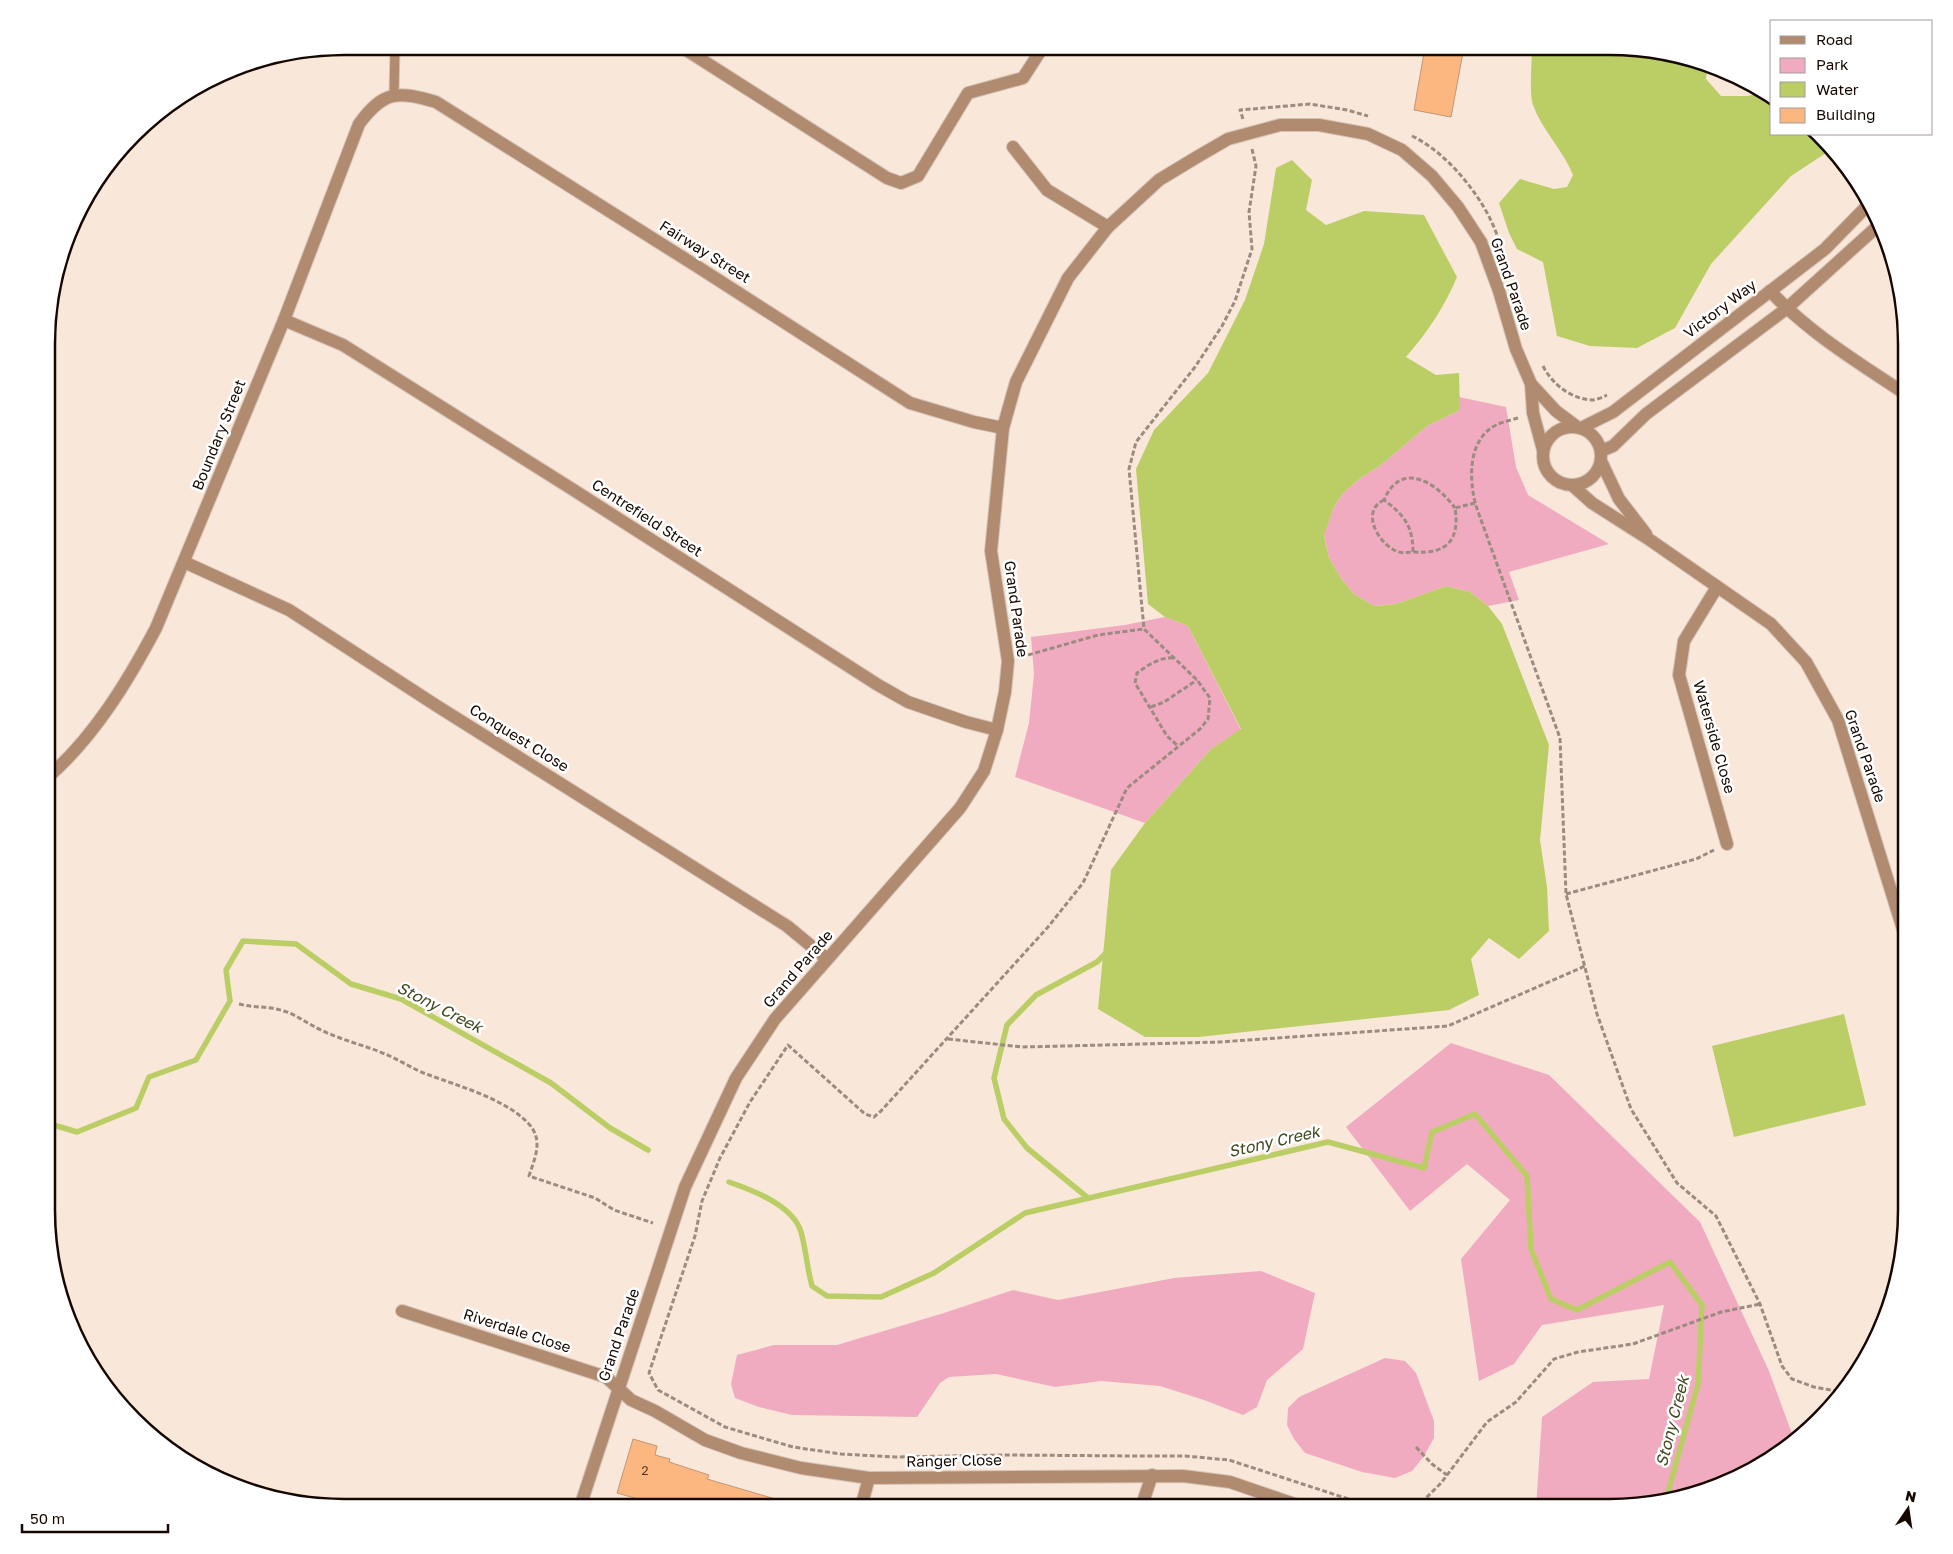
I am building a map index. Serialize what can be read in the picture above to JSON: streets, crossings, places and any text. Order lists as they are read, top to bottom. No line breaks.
{"streets":{"street":["Fairway Street","Grand Parade","Victory Way","Boundary Street","Centrefield Street","Waterside Close","Conquest Close","Riverdale Close","Ranger Close"]},"crossings":[["Fairway Street","Grand Parade"],["Fairway Street","Boundary Street"],["Grand Parade","Victory Way"],["Grand Parade","Centrefield Street"],["Grand Parade","Waterside Close"],["Grand Parade","Conquest Close"],["Grand Parade","Riverdale Close"],["Grand Parade","Ranger Close"],["Boundary Street","Centrefield Street"],["Boundary Street","Conquest Close"],["Riverdale Close","Ranger Close"]],"water":["Stony Creek"],"house_numbers":["2"],"legend":["Road","Park","Water","Building"],"scale_bar":"50 m","north":"top"}
